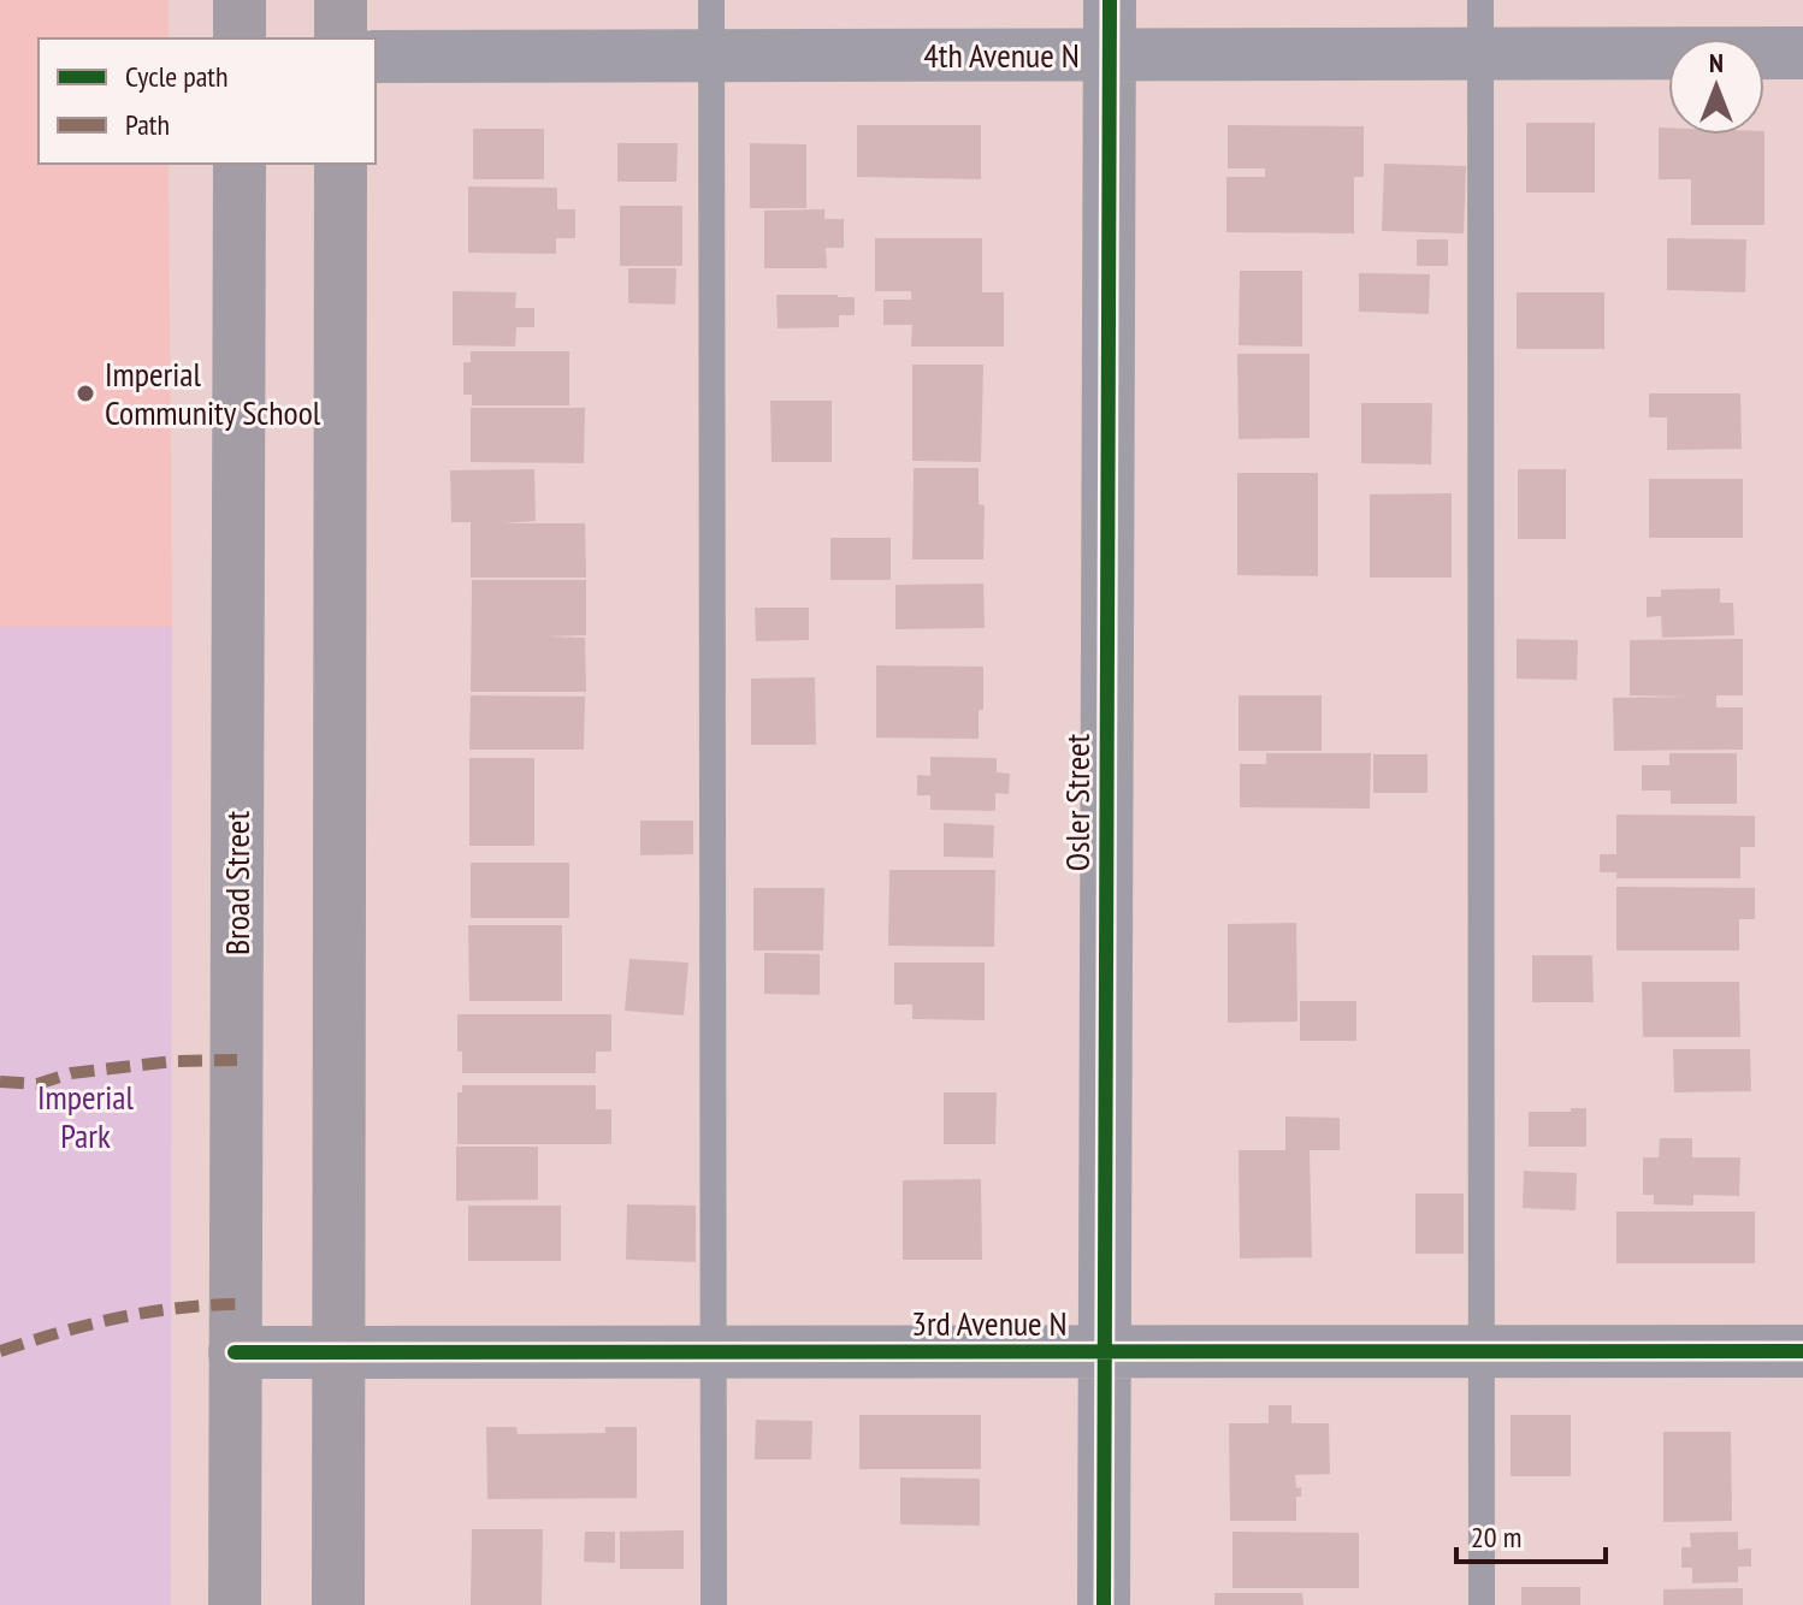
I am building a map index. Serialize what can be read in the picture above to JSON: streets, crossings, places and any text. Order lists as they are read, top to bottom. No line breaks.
{"streets":{"main road":["Broad Street"],"street":["4th Avenue N","Osler Street","3rd Avenue N"]},"crossings":[["4th Avenue N","Osler Street"],["Osler Street","3rd Avenue N"],["Broad Street","3rd Avenue N"]],"parks":["Imperial Park"],"places":["Imperial Community School"],"legend":["Cycle path","Path"],"scale_bar":"20 m","north":"top"}
